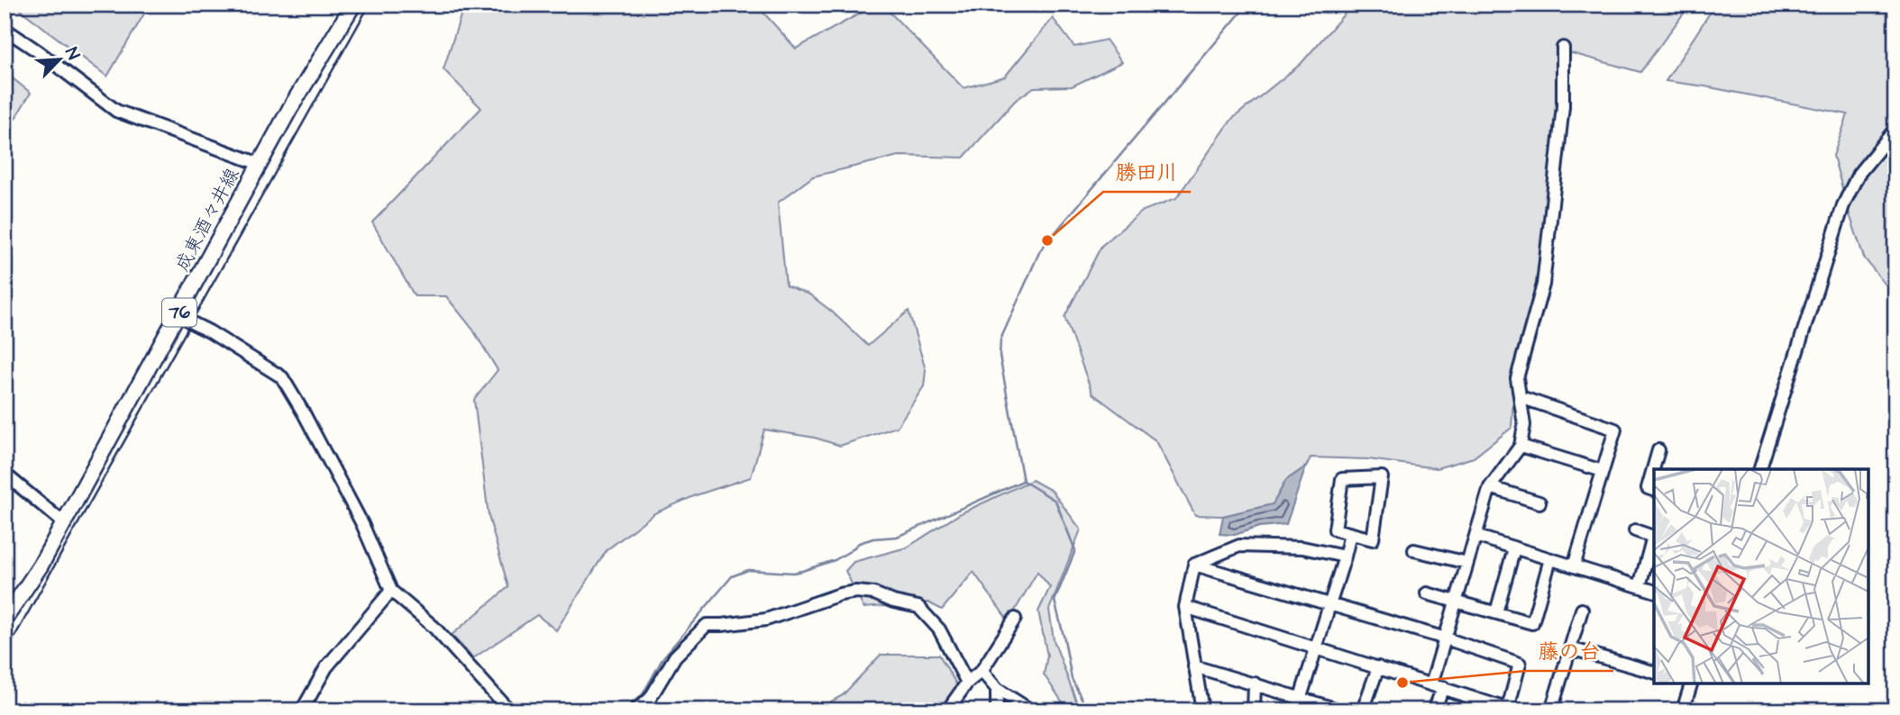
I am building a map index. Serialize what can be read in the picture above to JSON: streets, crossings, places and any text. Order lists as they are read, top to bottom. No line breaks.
{"streets":{"main road":["成東酒々井線","76"]},"places":["勝田川","藤の台"],"north":"top right"}
